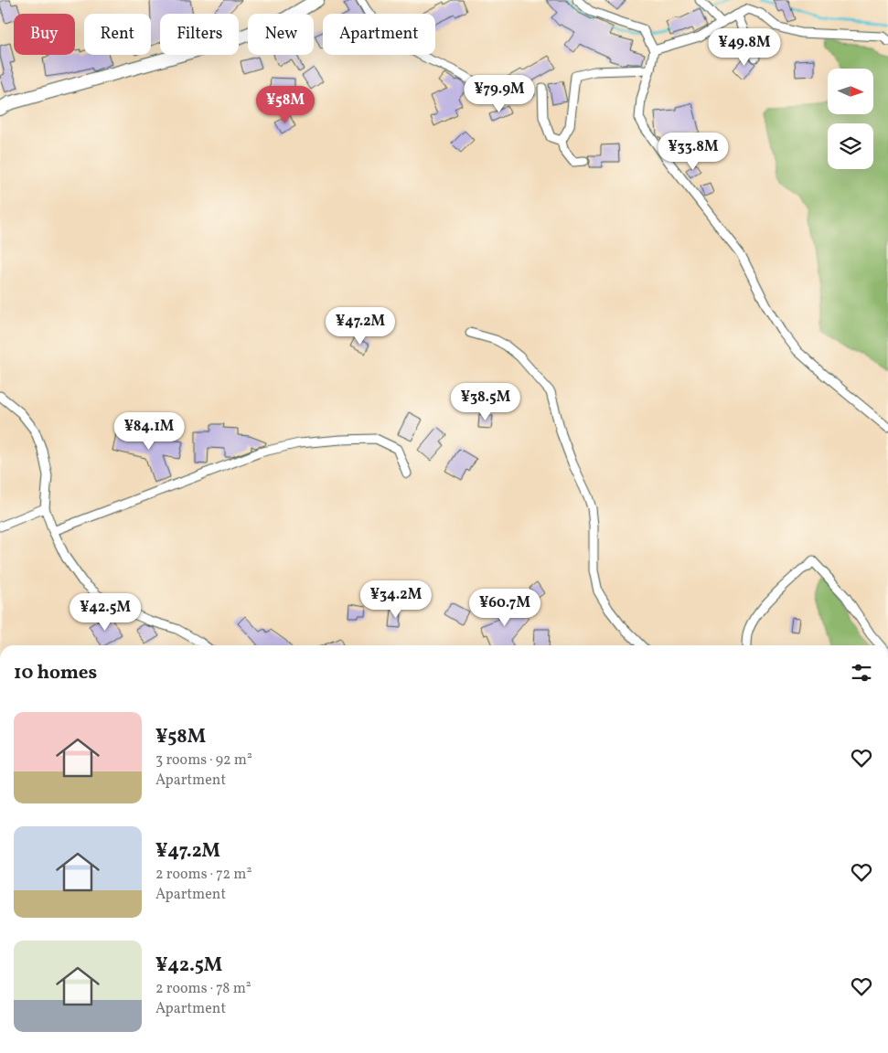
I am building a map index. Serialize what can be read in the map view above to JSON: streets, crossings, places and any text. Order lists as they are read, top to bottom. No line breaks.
{"north":"right","page":{"chip":["Buy","Rent","Filters","New","Apartment"],"price":["¥49.8M","¥79.9M","¥58M","¥33.8M","¥47.2M","¥38.5M","¥84.1M","¥34.2M","¥60.7M","¥42.5M"],"heading":"10 homes","list":[{"name":"¥58M","note":"3 rooms · 92 m² · Apartment"},{"name":"¥47.2M","note":"2 rooms · 72 m² · Apartment"},{"name":"¥42.5M","note":"2 rooms · 78 m² · Apartment"}]}}
